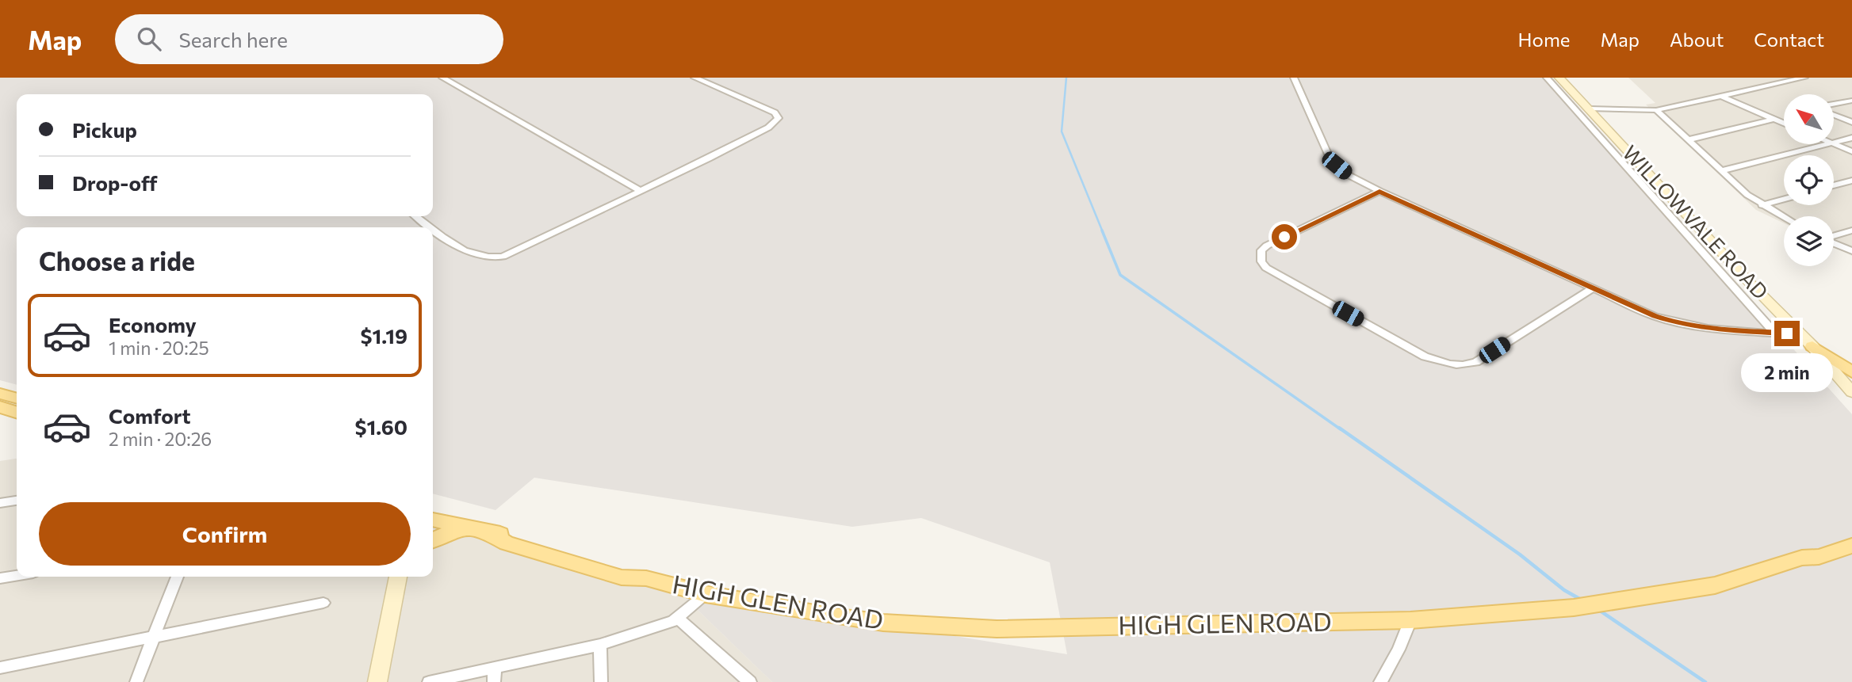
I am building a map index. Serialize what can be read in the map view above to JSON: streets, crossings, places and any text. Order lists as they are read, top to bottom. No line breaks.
{"streets":{"main road":["WILLOWVALE ROAD","HIGH GLEN ROAD"]},"north":"top left","page":{"header":"Map","search":"Search here","nav":["Home","Map","About","Contact"],"banner":["Pickup","Drop-off"],"heading":"Choose a ride","list":[{"name":"Economy","note":"1 min · 20:25","value":"$1.19"},{"name":"Comfort","note":"2 min · 20:26","value":"$1.60"}],"bubble":"2 min","buttons":"Confirm"}}
